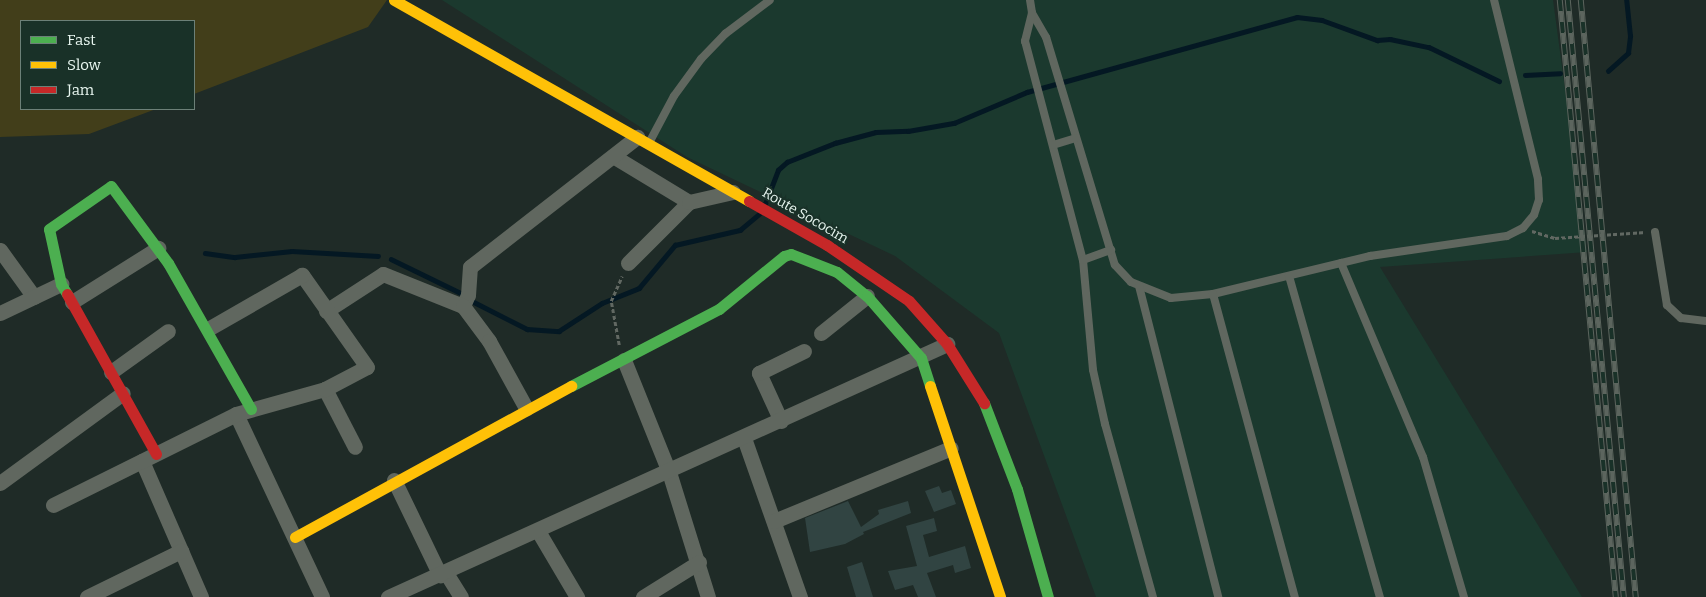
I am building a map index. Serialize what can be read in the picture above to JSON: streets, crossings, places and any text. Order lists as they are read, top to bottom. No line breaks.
{"streets":{"street":["Route Sococim"]},"legend":["Fast","Slow","Jam"]}
